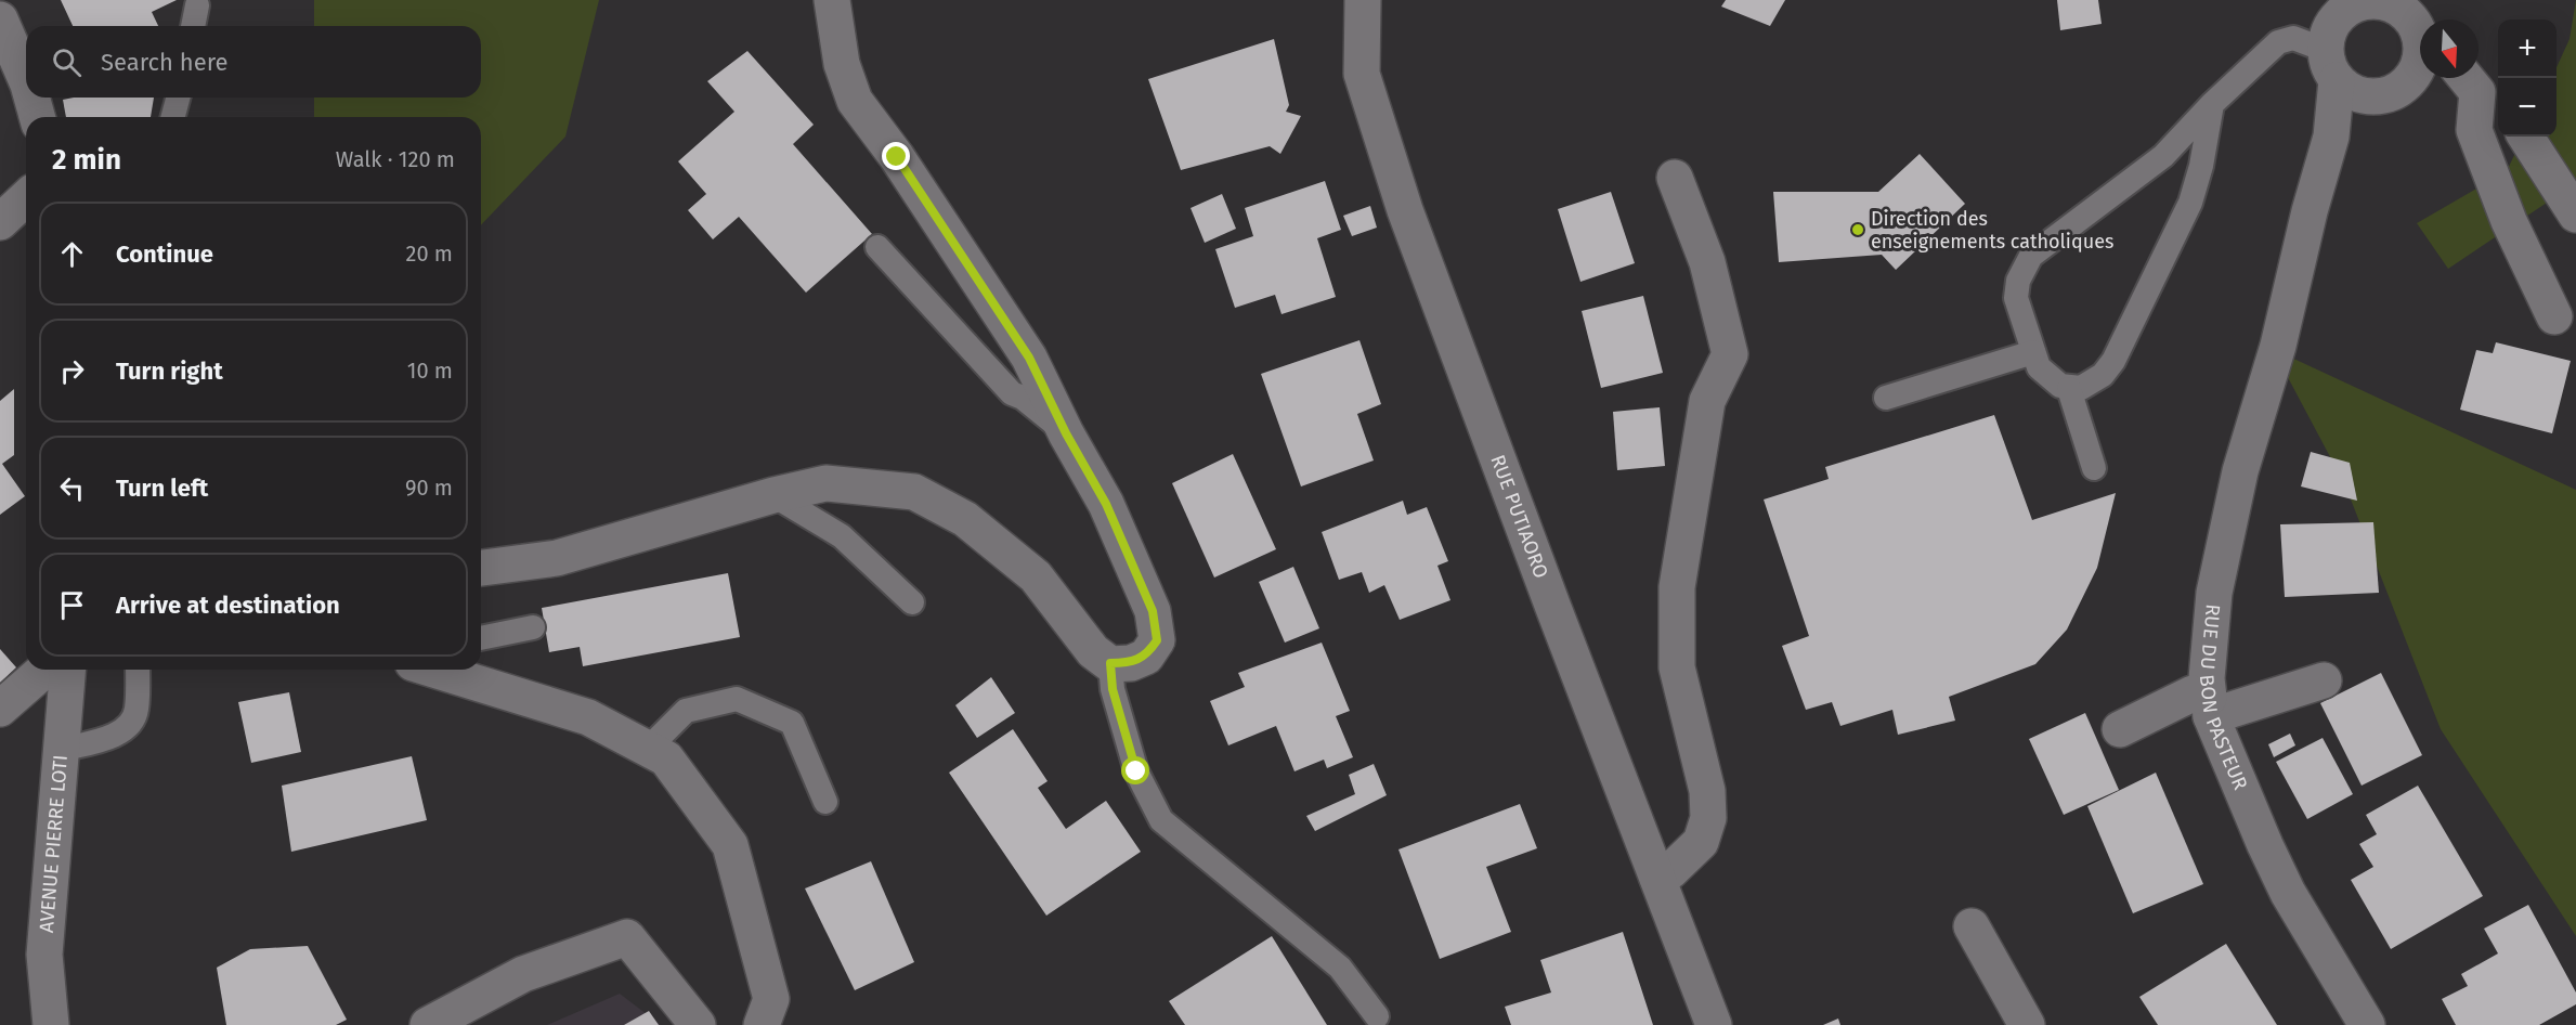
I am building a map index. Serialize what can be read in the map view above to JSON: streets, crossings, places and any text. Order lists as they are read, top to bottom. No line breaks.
{"streets":{"street":["RUE PUTIAORO","RUE DU BON PASTEUR","AVENUE PIERRE LOTI"]},"places":["Direction des enseignements catholiques"],"north":"bottom","page":{"map_buttons":["+","−"],"search":"Search here","heading":["2 min","Walk · 120 m"],"list":[["Continue","20 m"],["Turn right","10 m"],["Turn left","90 m"],"Arrive at destination"]}}
